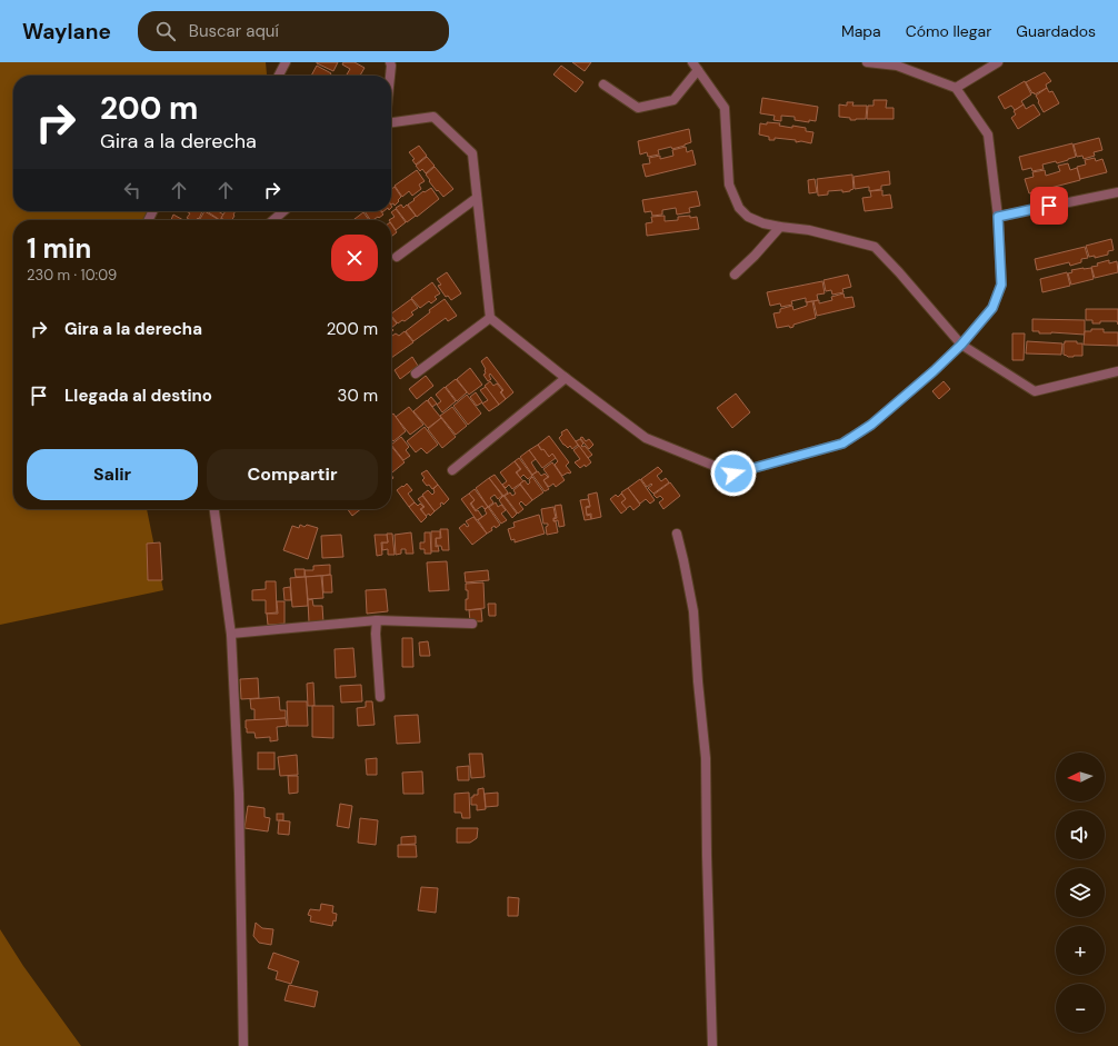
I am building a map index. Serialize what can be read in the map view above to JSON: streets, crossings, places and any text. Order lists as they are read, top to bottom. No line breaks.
{"north":"left","page":{"header":"Waylane","search":"Buscar aquí","nav":["Mapa","Cómo llegar","Guardados"],"turn":["200 m","Gira a la derecha"],"heading":["1 min","230 m · 10:09"],"list":[{"name":"Gira a la derecha","value":"200 m"},{"name":"Llegada al destino","value":"30 m"}],"buttons":["Salir","Compartir"],"map_buttons":["+","−"]}}
